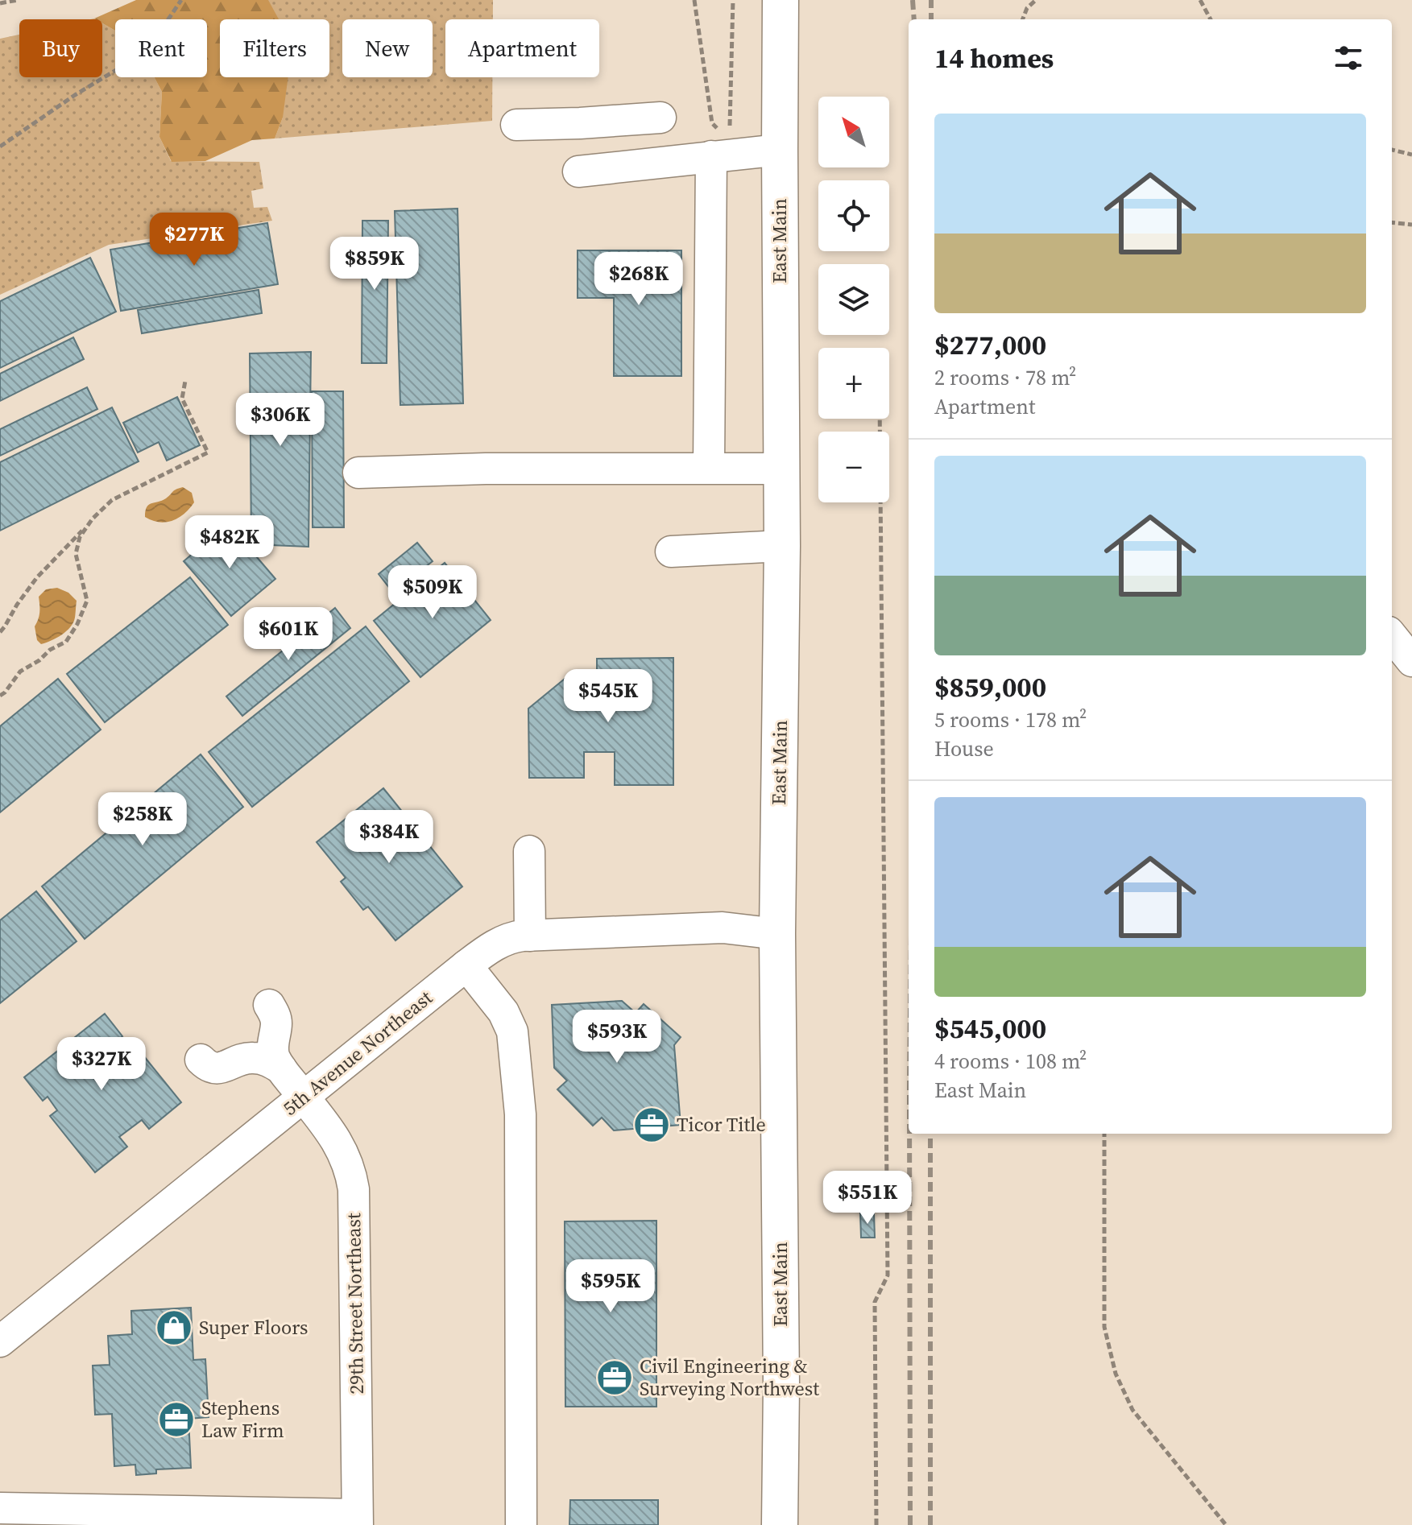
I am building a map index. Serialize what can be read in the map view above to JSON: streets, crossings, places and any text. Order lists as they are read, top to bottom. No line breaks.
{"streets":{"main road":["East Main"],"street":["5th Avenue Northeast","29th Street Northeast"]},"crossings":[["East Main","5th Avenue Northeast"],["5th Avenue Northeast","29th Street Northeast"]],"places":{"office":["Ticor Title","Civil Engineering & Surveying Northwest","Stephens Law Firm"],"shop":["Super Floors"]},"north":"top left","page":{"chip":["Buy","Rent","Filters","New","Apartment"],"heading":"14 homes","map_buttons":["+","−"],"list":[{"name":"$277,000","note":"2 rooms · 78 m² · Apartment"},{"name":"$859,000","note":"5 rooms · 178 m² · House"},{"name":"$545,000","note":"4 rooms · 108 m² · East Main"}],"price":["$277K","$859K","$268K","$306K","$482K","$509K","$601K","$545K","$258K","$384K","$593K","$327K","$551K","$595K"]}}
